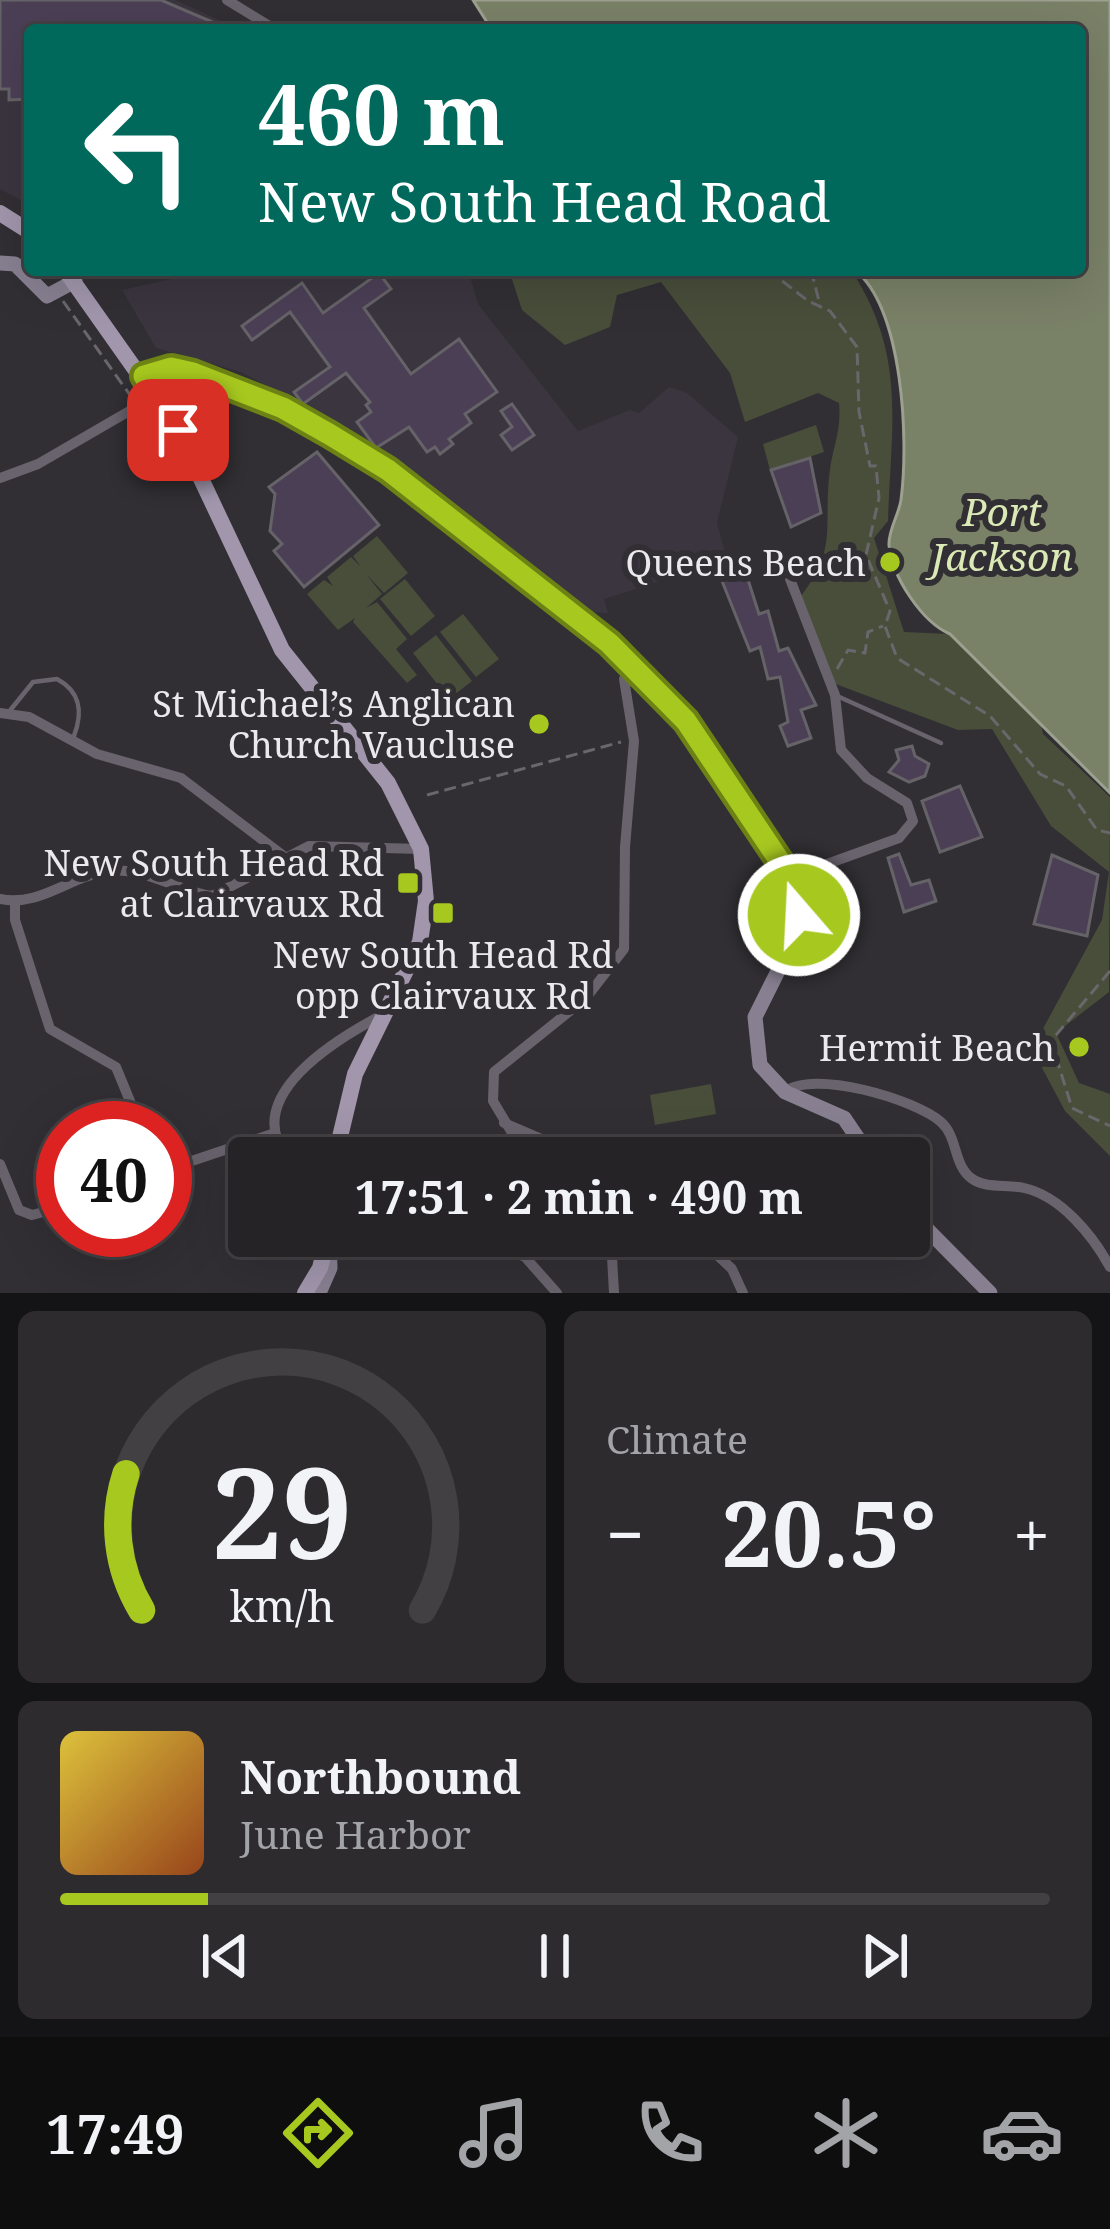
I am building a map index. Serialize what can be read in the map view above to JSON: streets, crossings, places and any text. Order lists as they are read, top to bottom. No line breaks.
{"water":["Port Jackson"],"places":{"other":["Queens Beach","St Michael’s Anglican Church Vaucluse","Hermit Beach"],"transit":["New South Head Rd at Clairvaux Rd","New South Head Rd opp Clairvaux Rd"]},"page":{"turn":["460 m","New South Head Road"],"limit":"40","trip":"17:51 · 2 min · 490 m","tile":"Climate","heat":["−","20.5°","+"],"song":["Northbound","June Harbor"],"tabs":"17:49","gauge":["29","km/h"]}}
